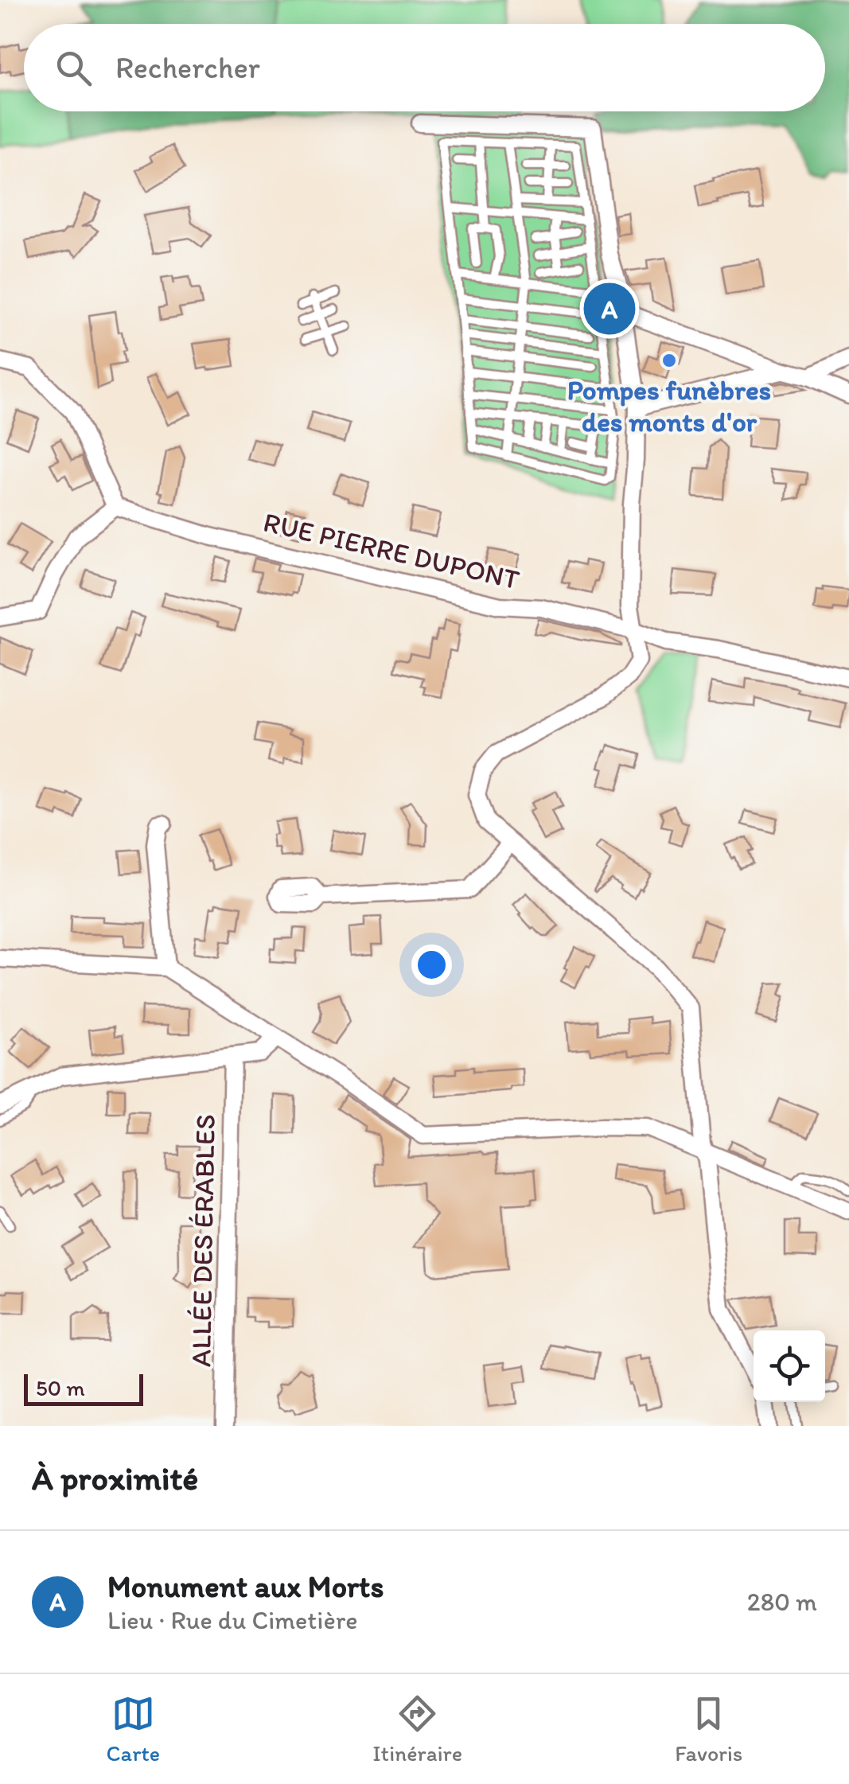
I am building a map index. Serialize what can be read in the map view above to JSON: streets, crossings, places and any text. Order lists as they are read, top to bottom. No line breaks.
{"streets":{"street":["RUE PIERRE DUPONT","ALLÉE DES ÉRABLES"]},"places":["Pompes funèbres des monts d'or"],"scale_bar":"50 m","page":{"search":"Rechercher","pins":"A","scale":"50 m","heading":"À proximité","list":[{"mark":"A","name":"Monument aux Morts","note":"Lieu · Rue du Cimetière","value":"280 m"}],"nav":["Carte","Itinéraire","Favoris"]}}
